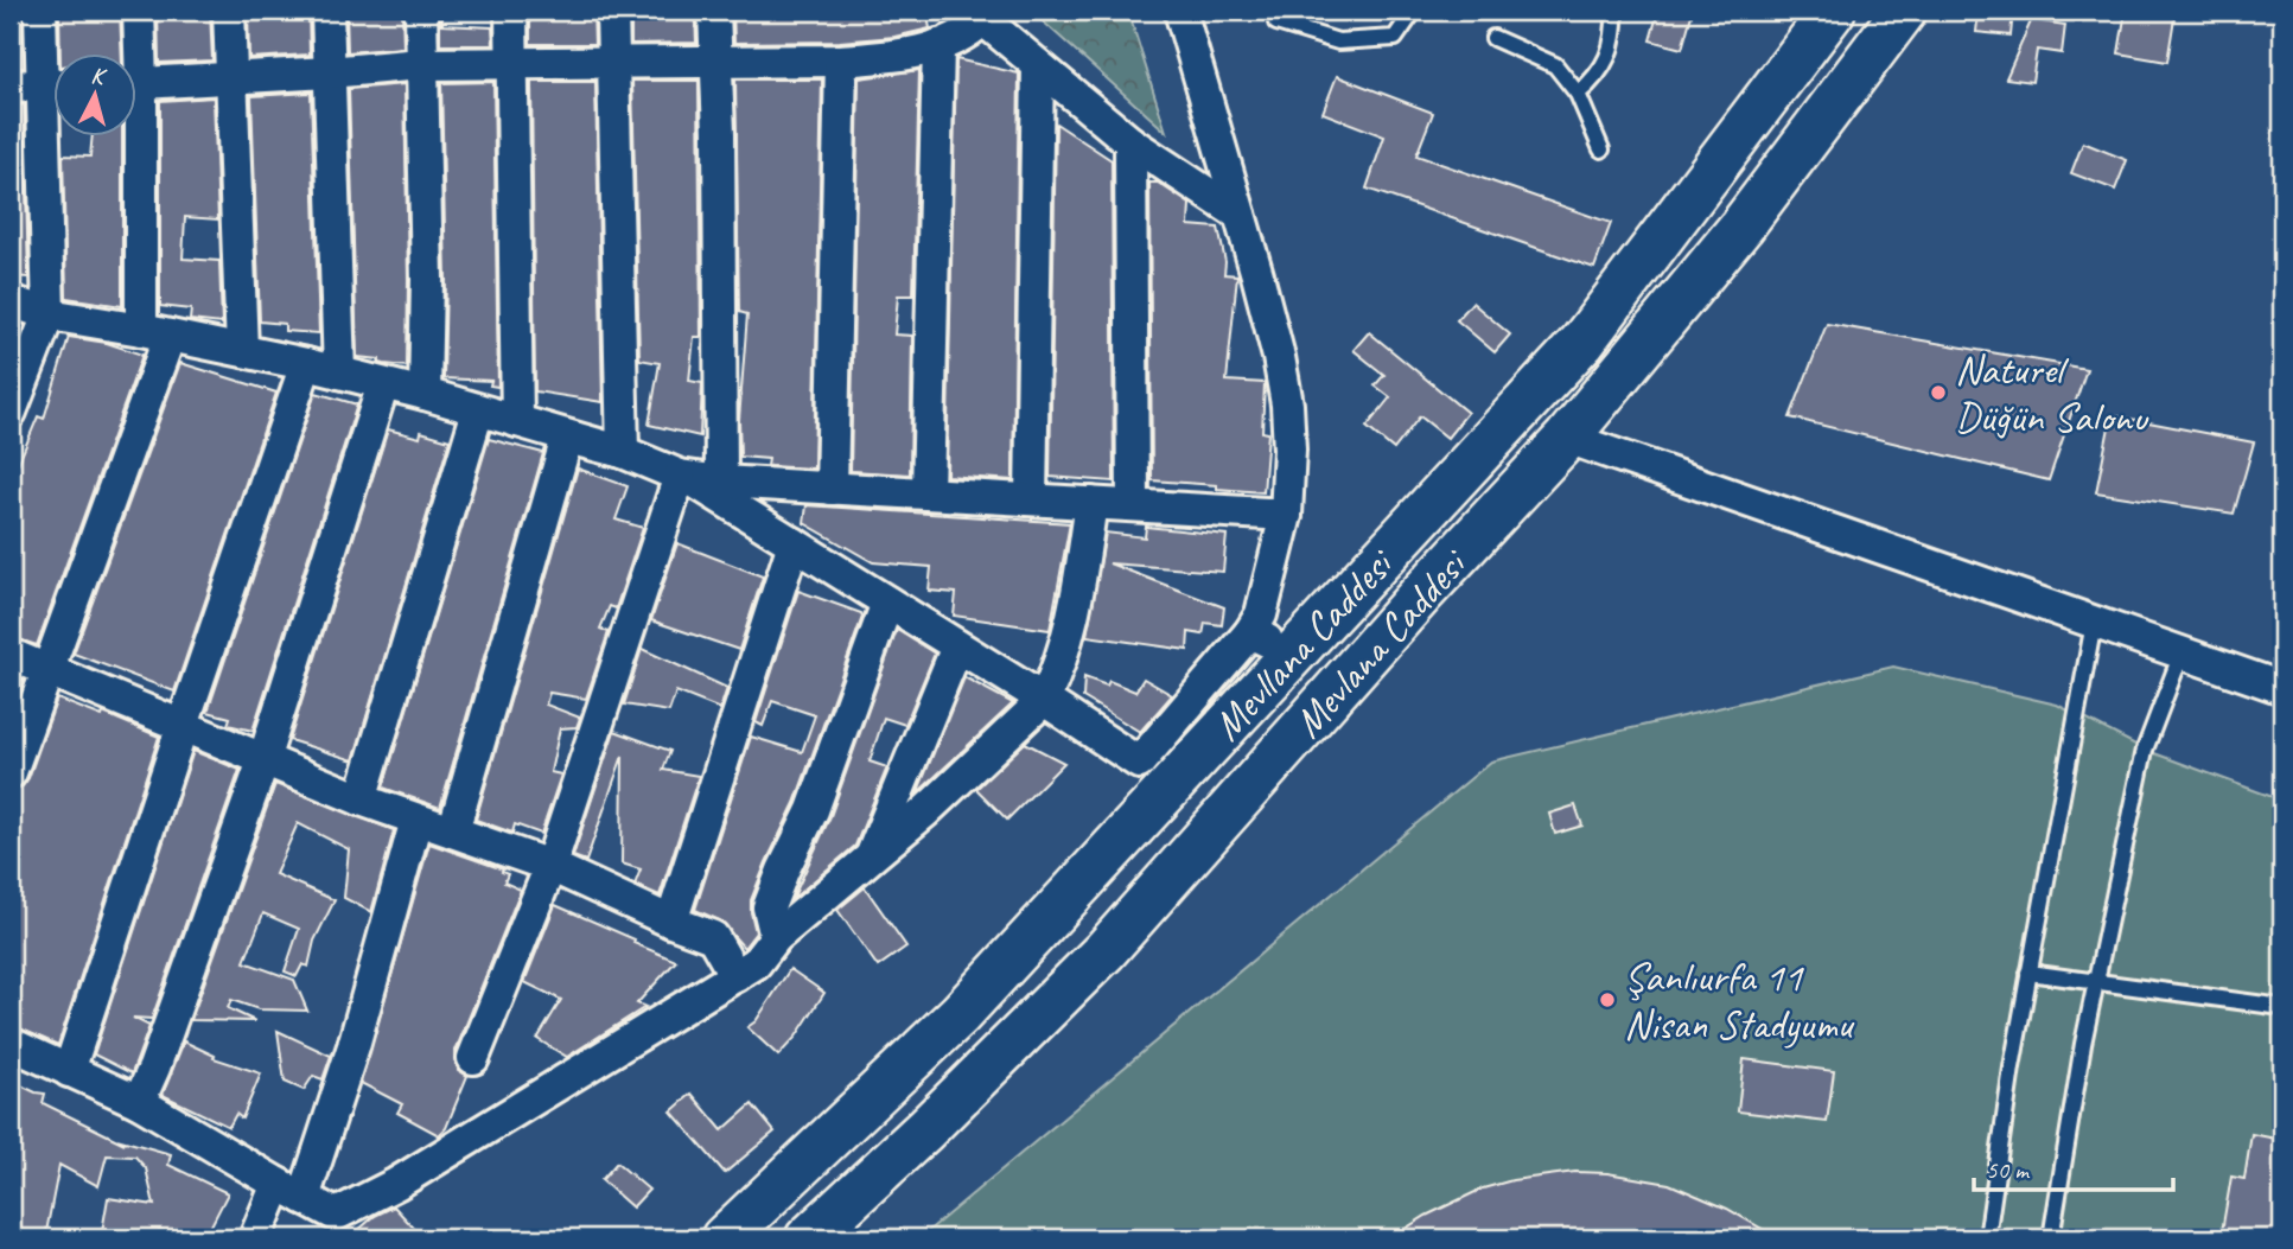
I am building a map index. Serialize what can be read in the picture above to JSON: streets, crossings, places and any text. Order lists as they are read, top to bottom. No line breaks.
{"streets":{"main road":["Mevlana Caddesi","Mevllana Caddesi"]},"places":["Naturel Düğün Salonu","Şanlıurfa 11 Nisan Stadyumu"],"scale_bar":"50 m","north":"top"}
